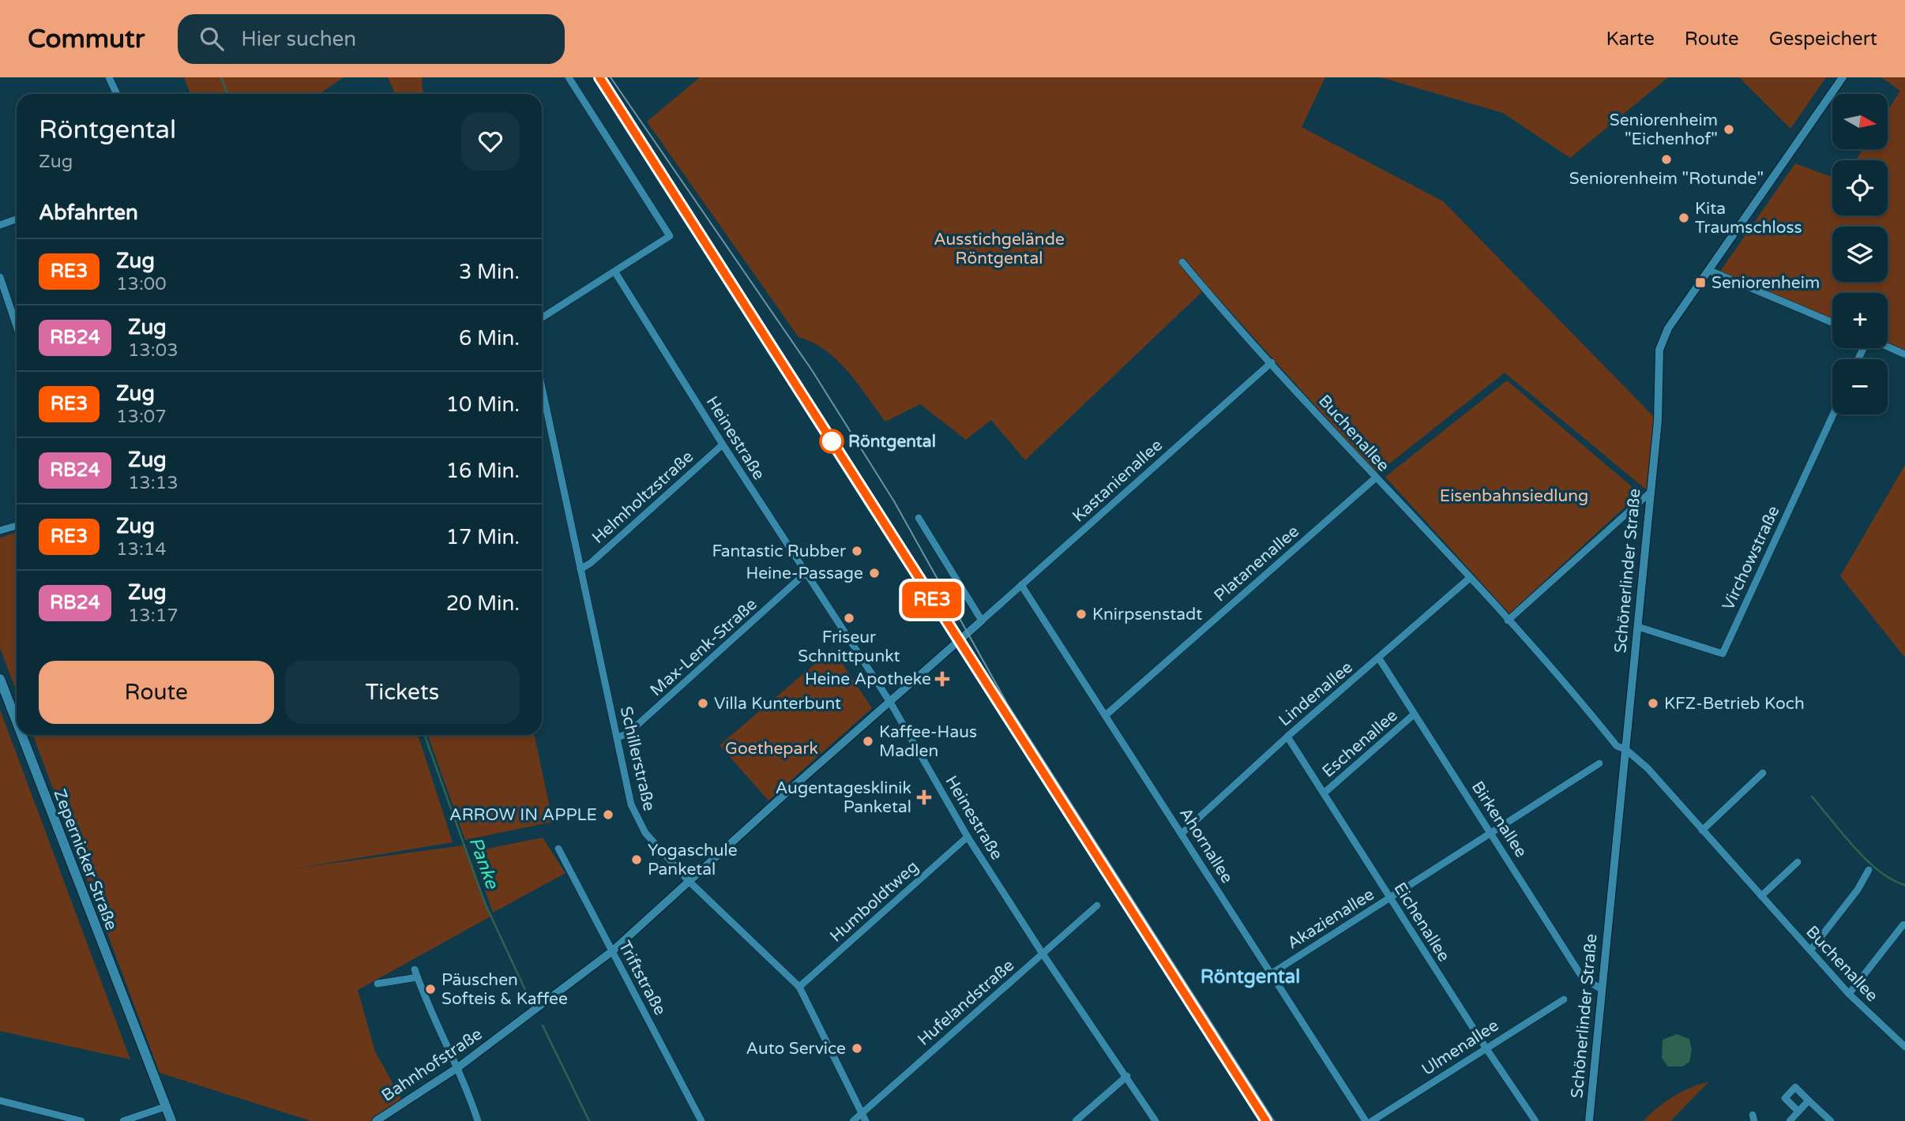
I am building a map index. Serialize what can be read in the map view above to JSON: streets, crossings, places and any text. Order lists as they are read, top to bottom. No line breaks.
{"streets":{"main road":["Zepernicker Straße"],"street":["Buchenallee","Heinestraße","Kastanienallee","Helmholtzstraße","Virchowstraße","Platanenallee","Schönerlinder Straße","Max-Lenk-Straße","Lindenallee","Eschenallee","Schillerstraße","Birkenallee","Ahornallee","Humboldtweg","Akazienallee","Eichenallee","Triftstraße","Hufelandstraße","Ulmenallee","Bahnhofstraße"]},"crossings":[["Buchenallee","Kastanienallee"],["Buchenallee","Platanenallee"],["Buchenallee","Schönerlinder Straße"],["Buchenallee","Lindenallee"],["Heinestraße","Helmholtzstraße"],["Heinestraße","Max-Lenk-Straße"],["Heinestraße","Humboldtweg"],["Heinestraße","Hufelandstraße"],["Heinestraße","Bahnhofstraße"],["Kastanienallee","Ahornallee"],["Kastanienallee","Bahnhofstraße"],["Helmholtzstraße","Schillerstraße"],["Virchowstraße","Schönerlinder Straße"],["Platanenallee","Ahornallee"],["Schönerlinder Straße","Birkenallee"],["Max-Lenk-Straße","Schillerstraße"],["Lindenallee","Birkenallee"],["Lindenallee","Ahornallee"],["Lindenallee","Eichenallee"],["Eschenallee","Birkenallee"],["Eschenallee","Eichenallee"],["Schillerstraße","Humboldtweg"],["Schillerstraße","Hufelandstraße"],["Schillerstraße","Bahnhofstraße"],["Birkenallee","Akazienallee"],["Ahornallee","Akazienallee"],["Akazienallee","Eichenallee"],["Eichenallee","Ulmenallee"],["Triftstraße","Bahnhofstraße"]],"districts":["Röntgental"],"water":["Panke"],"parks":["Ausstichgelände Röntgental","Eisenbahnsiedlung","Goethepark"],"places":{"other":["Seniorenheim \"Eichenhof\"","Seniorenheim \"Rotunde\"","Kita Traumschloss","Röntgental","Fantastic Rubber","Heine-Passage","Knirpsenstadt","Friseur Schnittpunkt","Villa Kunterbunt","KFZ-Betrieb Koch","Kaffee-Haus Madlen","ARROW IN APPLE","Yogaschule Panketal","Päuschen Softeis & Kaffee","Auto Service"],"transit":["Seniorenheim"],"health":["Heine Apotheke","Augentagesklinik Panketal"]},"north":"right","page":{"header":"Commutr","search":"Hier suchen","nav":["Karte","Route","Gespeichert"],"on_map":"RE3","map_buttons":["+","−"],"heading":[["Röntgental","Zug"],"Abfahrten"],"list":[{"mark":"RE3","name":"Zug","note":"13:00","value":"3 Min."},{"mark":"RB24","name":"Zug","note":"13:03","value":"6 Min."},{"mark":"RE3","name":"Zug","note":"13:07","value":"10 Min."},{"mark":"RB24","name":"Zug","note":"13:13","value":"16 Min."},{"mark":"RE3","name":"Zug","note":"13:14","value":"17 Min."},{"mark":"RB24","name":"Zug","note":"13:17","value":"20 Min."}],"buttons":["Route","Tickets"]}}
